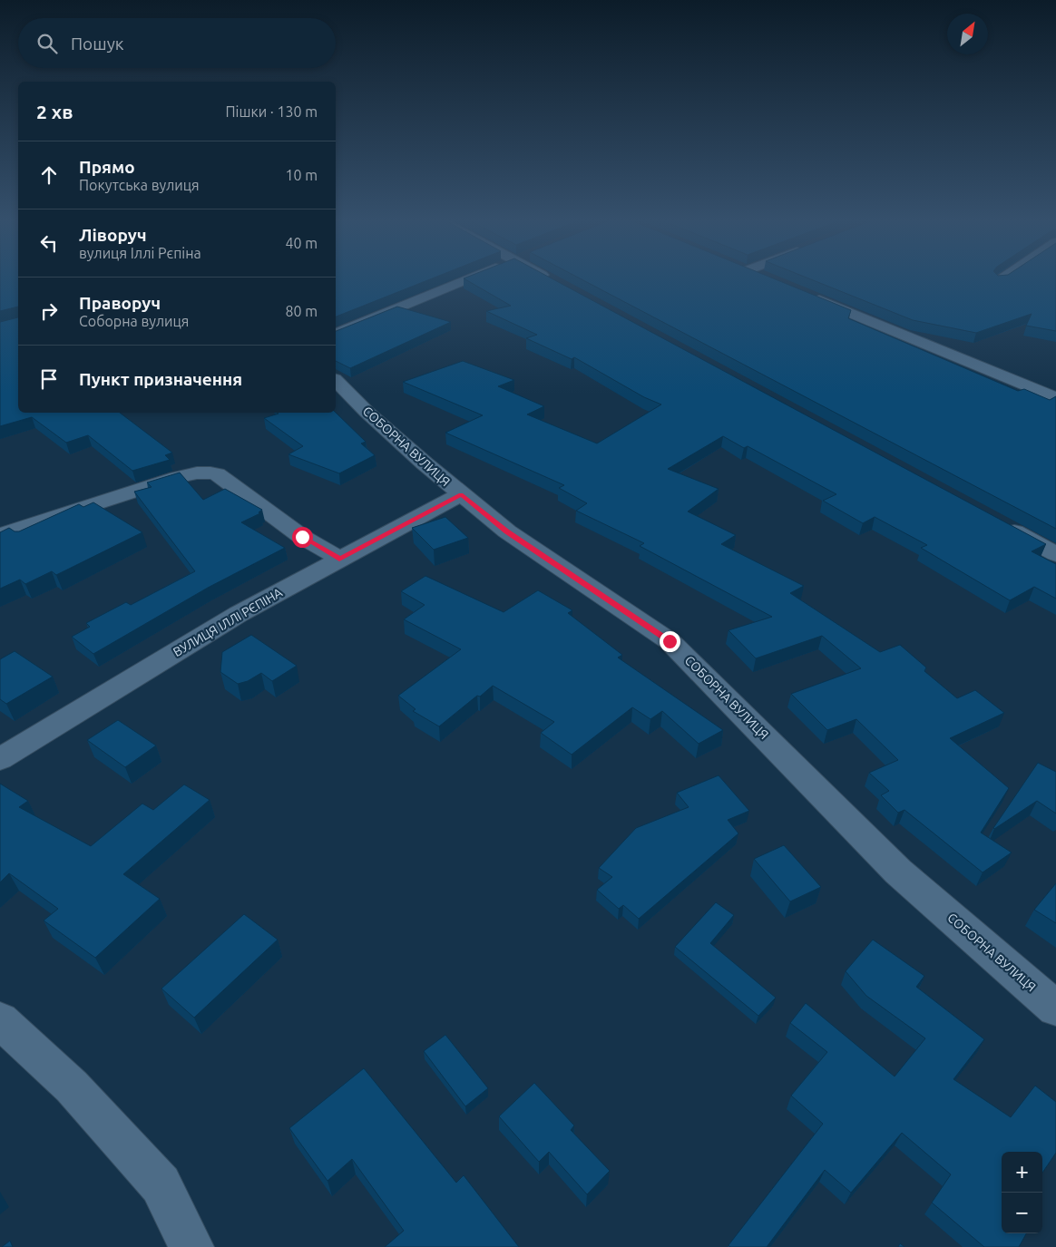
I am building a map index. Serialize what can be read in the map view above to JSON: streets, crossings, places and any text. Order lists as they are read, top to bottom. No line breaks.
{"streets":{"street":["СОБОРНА ВУЛИЦЯ","ВУЛИЦЯ ІЛЛІ РЄПІНА"]},"crossings":[["СОБОРНА ВУЛИЦЯ","ВУЛИЦЯ ІЛЛІ РЄПІНА"]],"north":"top right","page":{"search":"Пошук","heading":["2 хв","Пішки · 130 m"],"list":[["Прямо","Покутська вулиця","10 m"],["Ліворуч","вулиця Іллі Рєпіна","40 m"],["Праворуч","Соборна вулиця","80 m"],"Пункт призначення"],"map_buttons":["+","−"]}}
